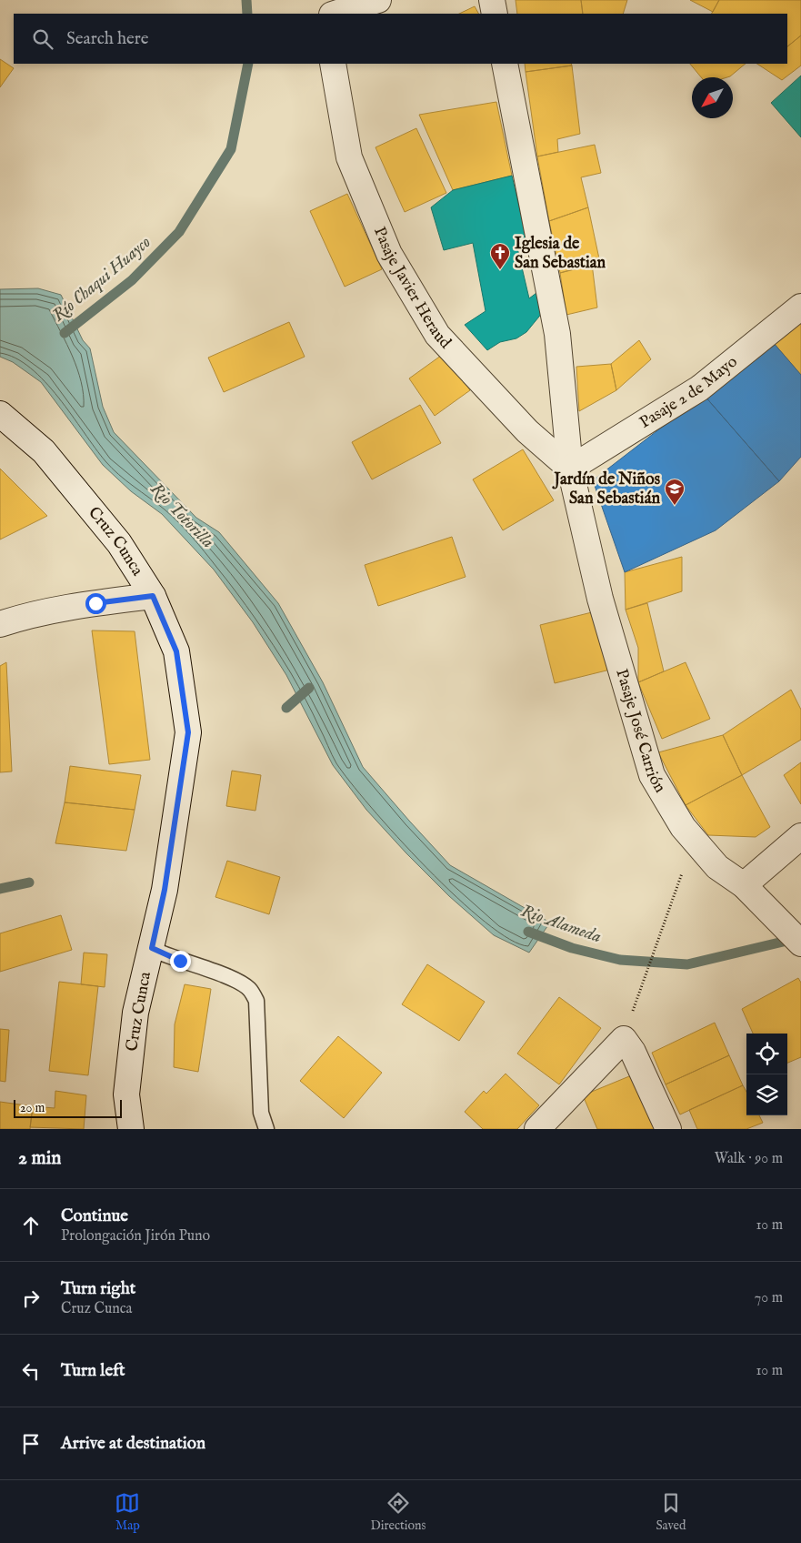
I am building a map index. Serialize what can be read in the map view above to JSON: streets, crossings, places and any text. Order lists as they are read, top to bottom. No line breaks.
{"streets":{"street":["Pasaje Javier Heraud","Pasaje 2 de Mayo","Cruz Cunca","Pasaje José Carrión"]},"crossings":[["Pasaje Javier Heraud","Pasaje 2 de Mayo"],["Pasaje Javier Heraud","Pasaje José Carrión"],["Pasaje 2 de Mayo","Pasaje José Carrión"]],"water":["Río Chaqui Huayco","Rio Totorilla","Rio Alameda"],"places":{"church":["Iglesia de San Sebastian"],"school or university":["Jardín de Niños San Sebastián"]},"scale_bar":"20 m","north":"bottom left","page":{"search":"Search here","scale":"20 m","heading":["2 min","Walk · 90 m"],"list":[["Continue","Prolongación Jirón Puno","10 m"],["Turn right","Cruz Cunca","70 m"],["Turn left","10 m"],"Arrive at destination"],"nav":["Map","Directions","Saved"]}}
